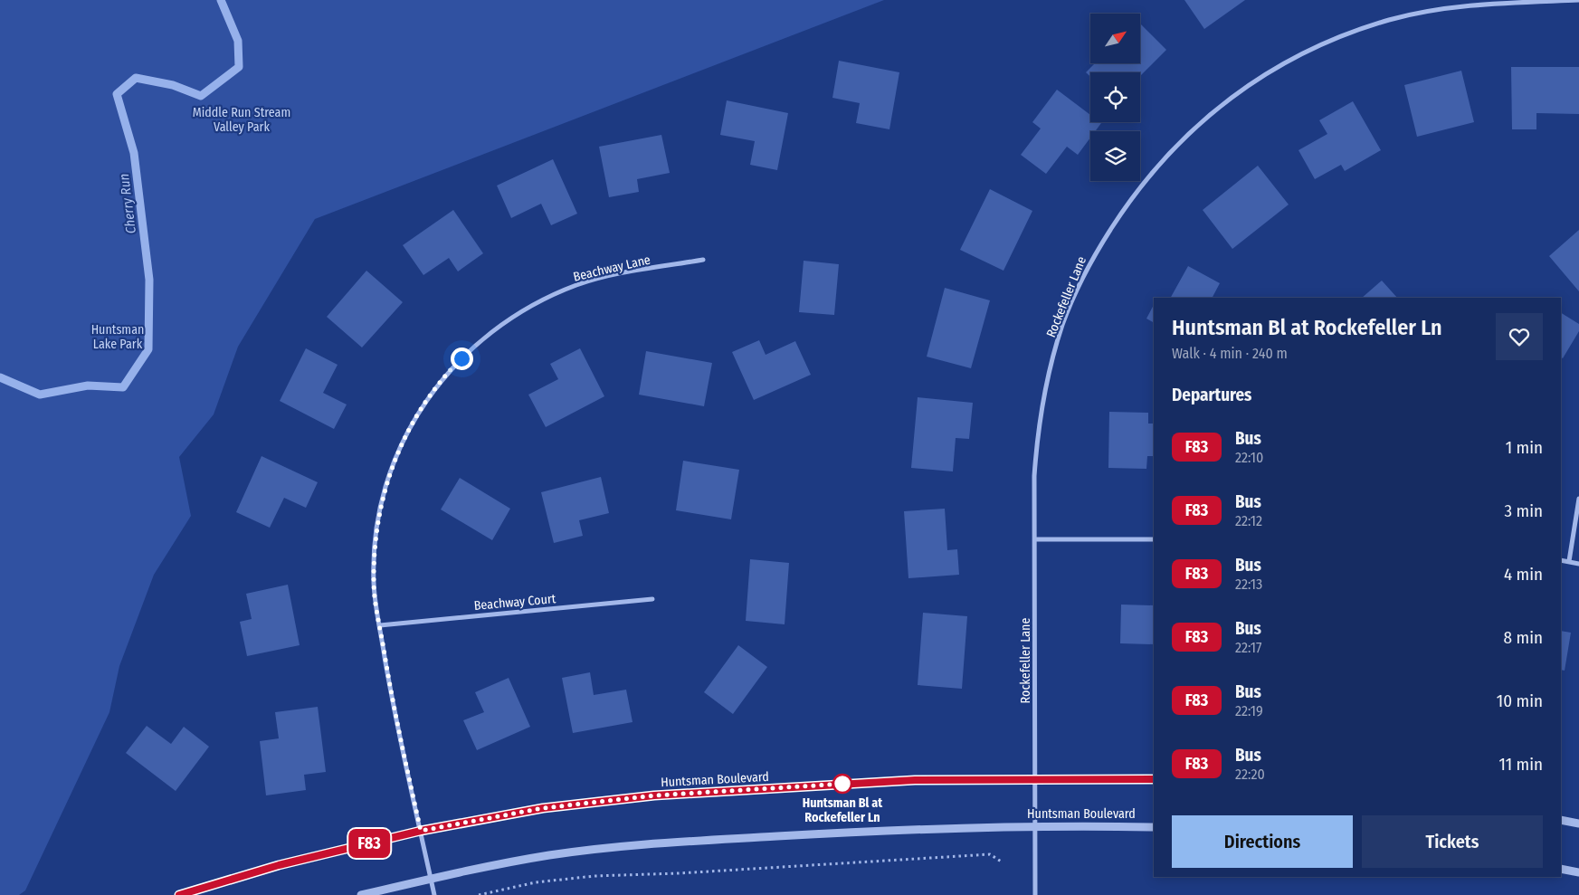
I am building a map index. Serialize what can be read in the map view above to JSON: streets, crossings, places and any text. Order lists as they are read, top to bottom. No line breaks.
{"streets":{"street":["Beachway Lane","Rockefeller Lane","Beachway Court","Huntsman Boulevard"]},"crossings":[["Beachway Lane","Beachway Court"],["Beachway Lane","Huntsman Boulevard"],["Rockefeller Lane","Huntsman Boulevard"]],"water":["Cherry Run"],"parks":["Middle Run Stream Valley Park","Huntsman Lake Park"],"places":["Huntsman Bl at Rockefeller Ln"],"lines":["bus line F83"],"north":"top right","page":{"on_map":"F83","heading":[["Huntsman Bl at Rockefeller Ln","Walk · 4 min · 240 m"],"Departures"],"list":[{"mark":"F83","name":"Bus","note":"22:10","value":"1 min"},{"mark":"F83","name":"Bus","note":"22:12","value":"3 min"},{"mark":"F83","name":"Bus","note":"22:13","value":"4 min"},{"mark":"F83","name":"Bus","note":"22:17","value":"8 min"},{"mark":"F83","name":"Bus","note":"22:19","value":"10 min"},{"mark":"F83","name":"Bus","note":"22:20","value":"11 min"}],"buttons":["Directions","Tickets"]}}
